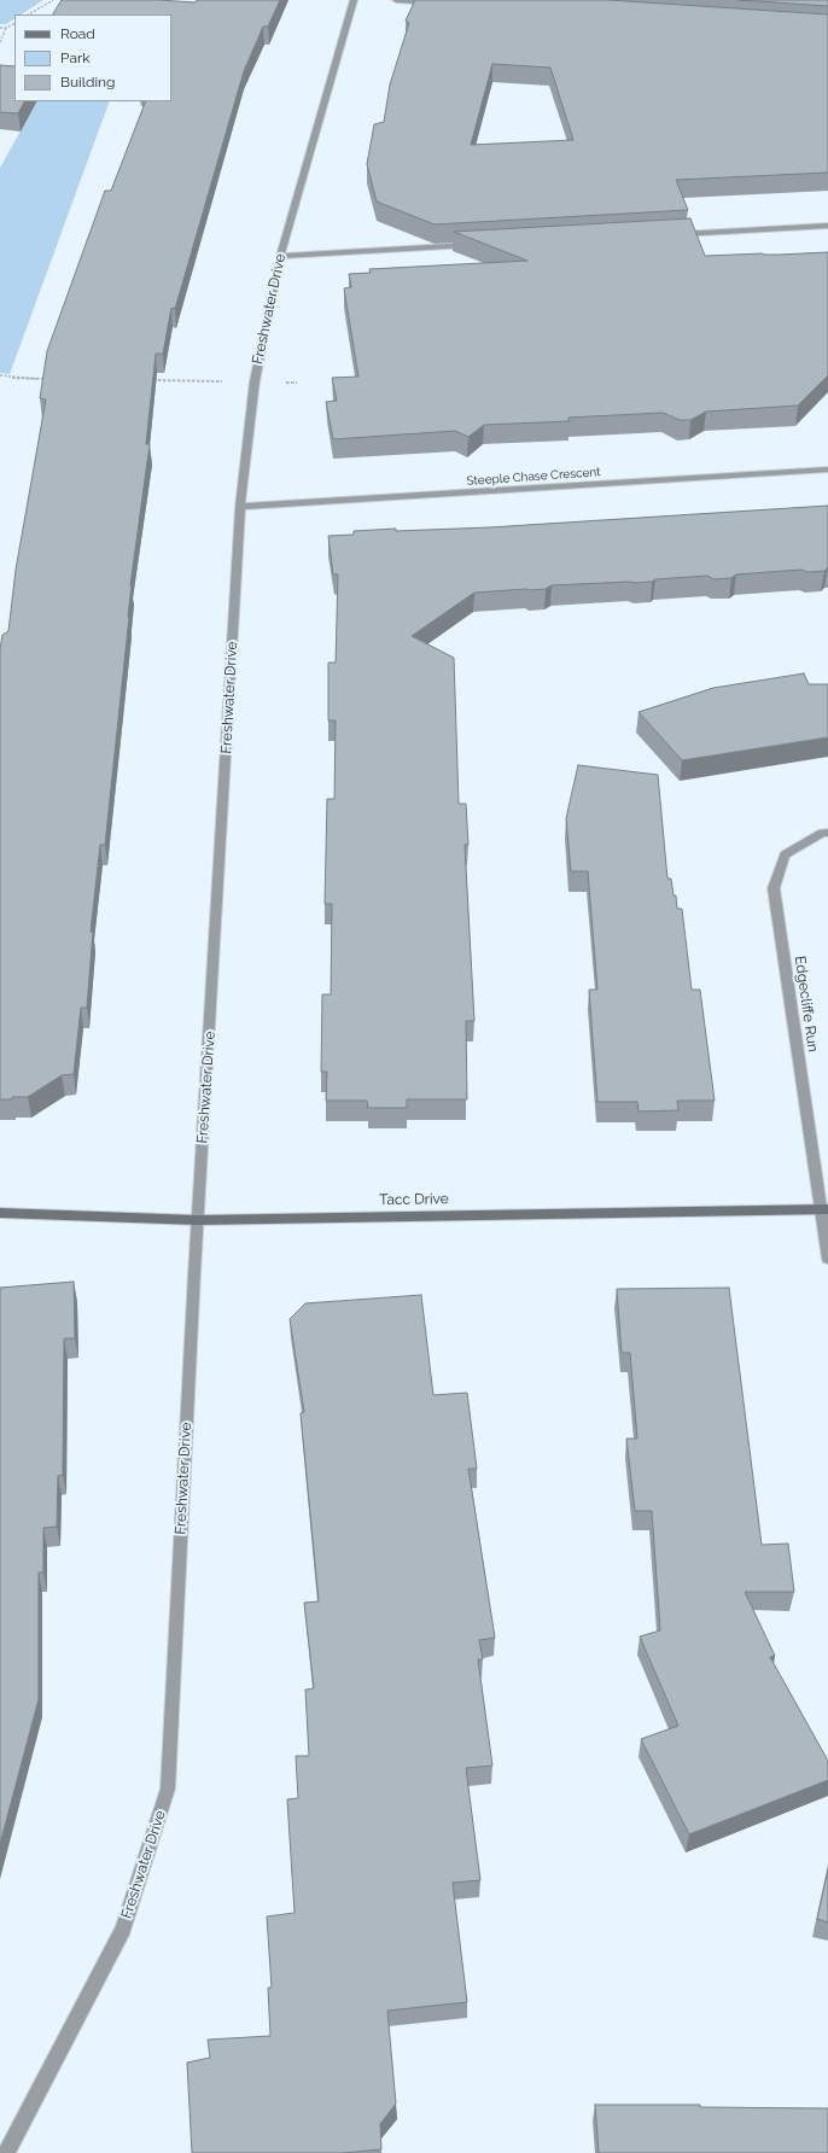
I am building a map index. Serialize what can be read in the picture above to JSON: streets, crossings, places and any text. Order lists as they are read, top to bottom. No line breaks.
{"streets":{"street":["Freshwater Drive","Steeple Chase Crescent","Edgecliffe Run","Tacc Drive"]},"crossings":[["Freshwater Drive","Steeple Chase Crescent"],["Freshwater Drive","Tacc Drive"],["Edgecliffe Run","Tacc Drive"]],"legend":["Road","Park","Building"]}
